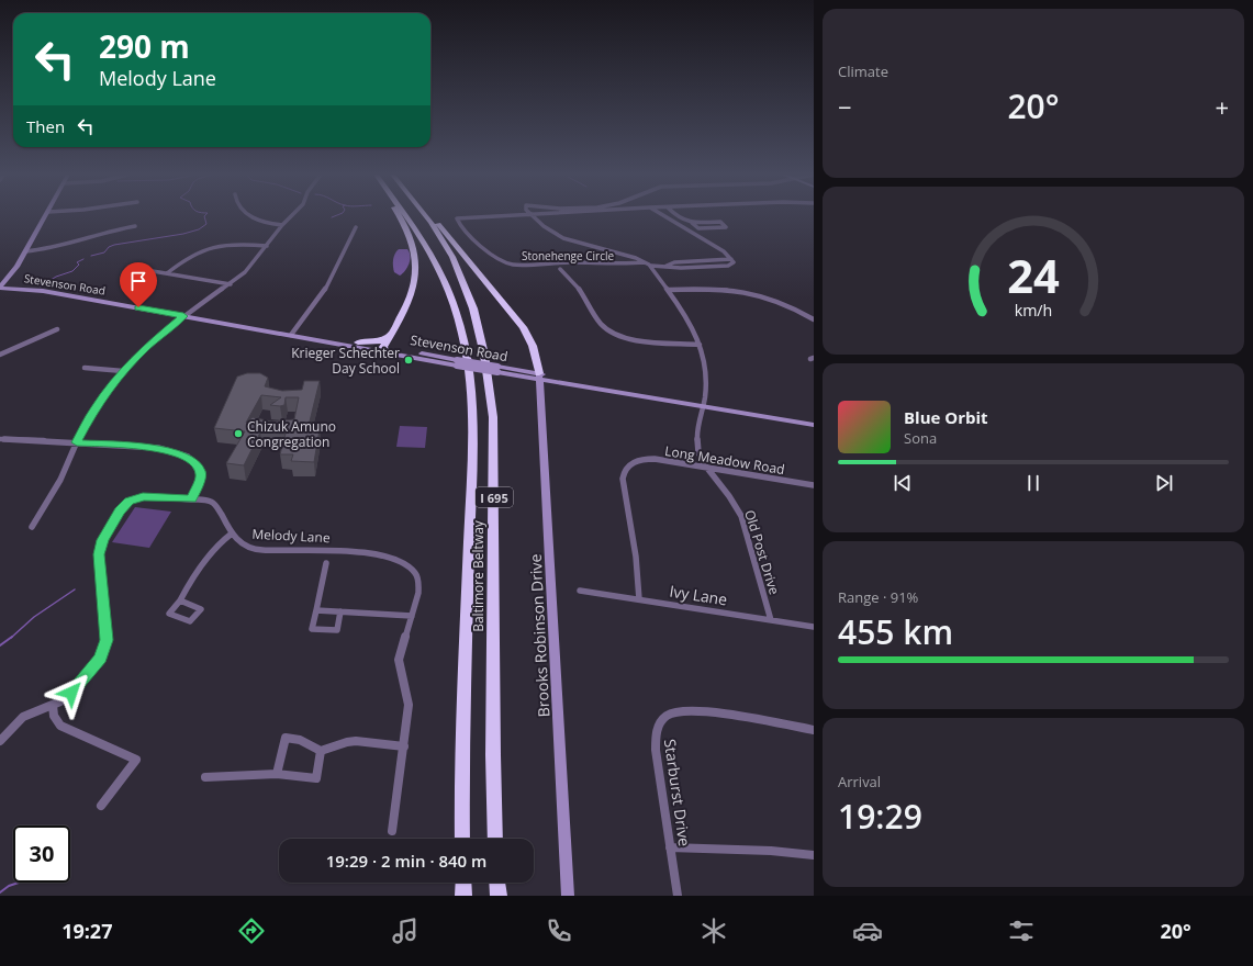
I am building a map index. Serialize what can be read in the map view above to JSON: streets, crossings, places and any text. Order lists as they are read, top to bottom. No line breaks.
{"streets":{"highway":["I 695","Baltimore Beltway"],"main road":["Stevenson Road","Brooks Robinson Drive"],"street":["Stonehenge Circle","Long Meadow Road","Melody Lane","Old Post Drive","Ivy Lane","Starburst Drive"]},"crossings":[["Stonehenge Circle","Old Post Drive"],["Stevenson Road","Old Post Drive"],["Stevenson Road","Brooks Robinson Drive"],["Long Meadow Road","Old Post Drive"],["Long Meadow Road","Ivy Lane"],["Old Post Drive","Ivy Lane"]],"places":["Krieger Schechter Day School","Chizuk Amuno Congregation"],"page":{"tile":["Climate",["Range · 91%","455 km"],["Arrival","19:29"]],"turn":["290 m","Melody Lane"],"heat":["−","20°","+"],"then":"Then","song":["Blue Orbit","Sona"],"limit":"30","trip":"19:29 · 2 min · 840 m","tabs":["19:27","20°"],"gauge":["24","km/h"]}}
